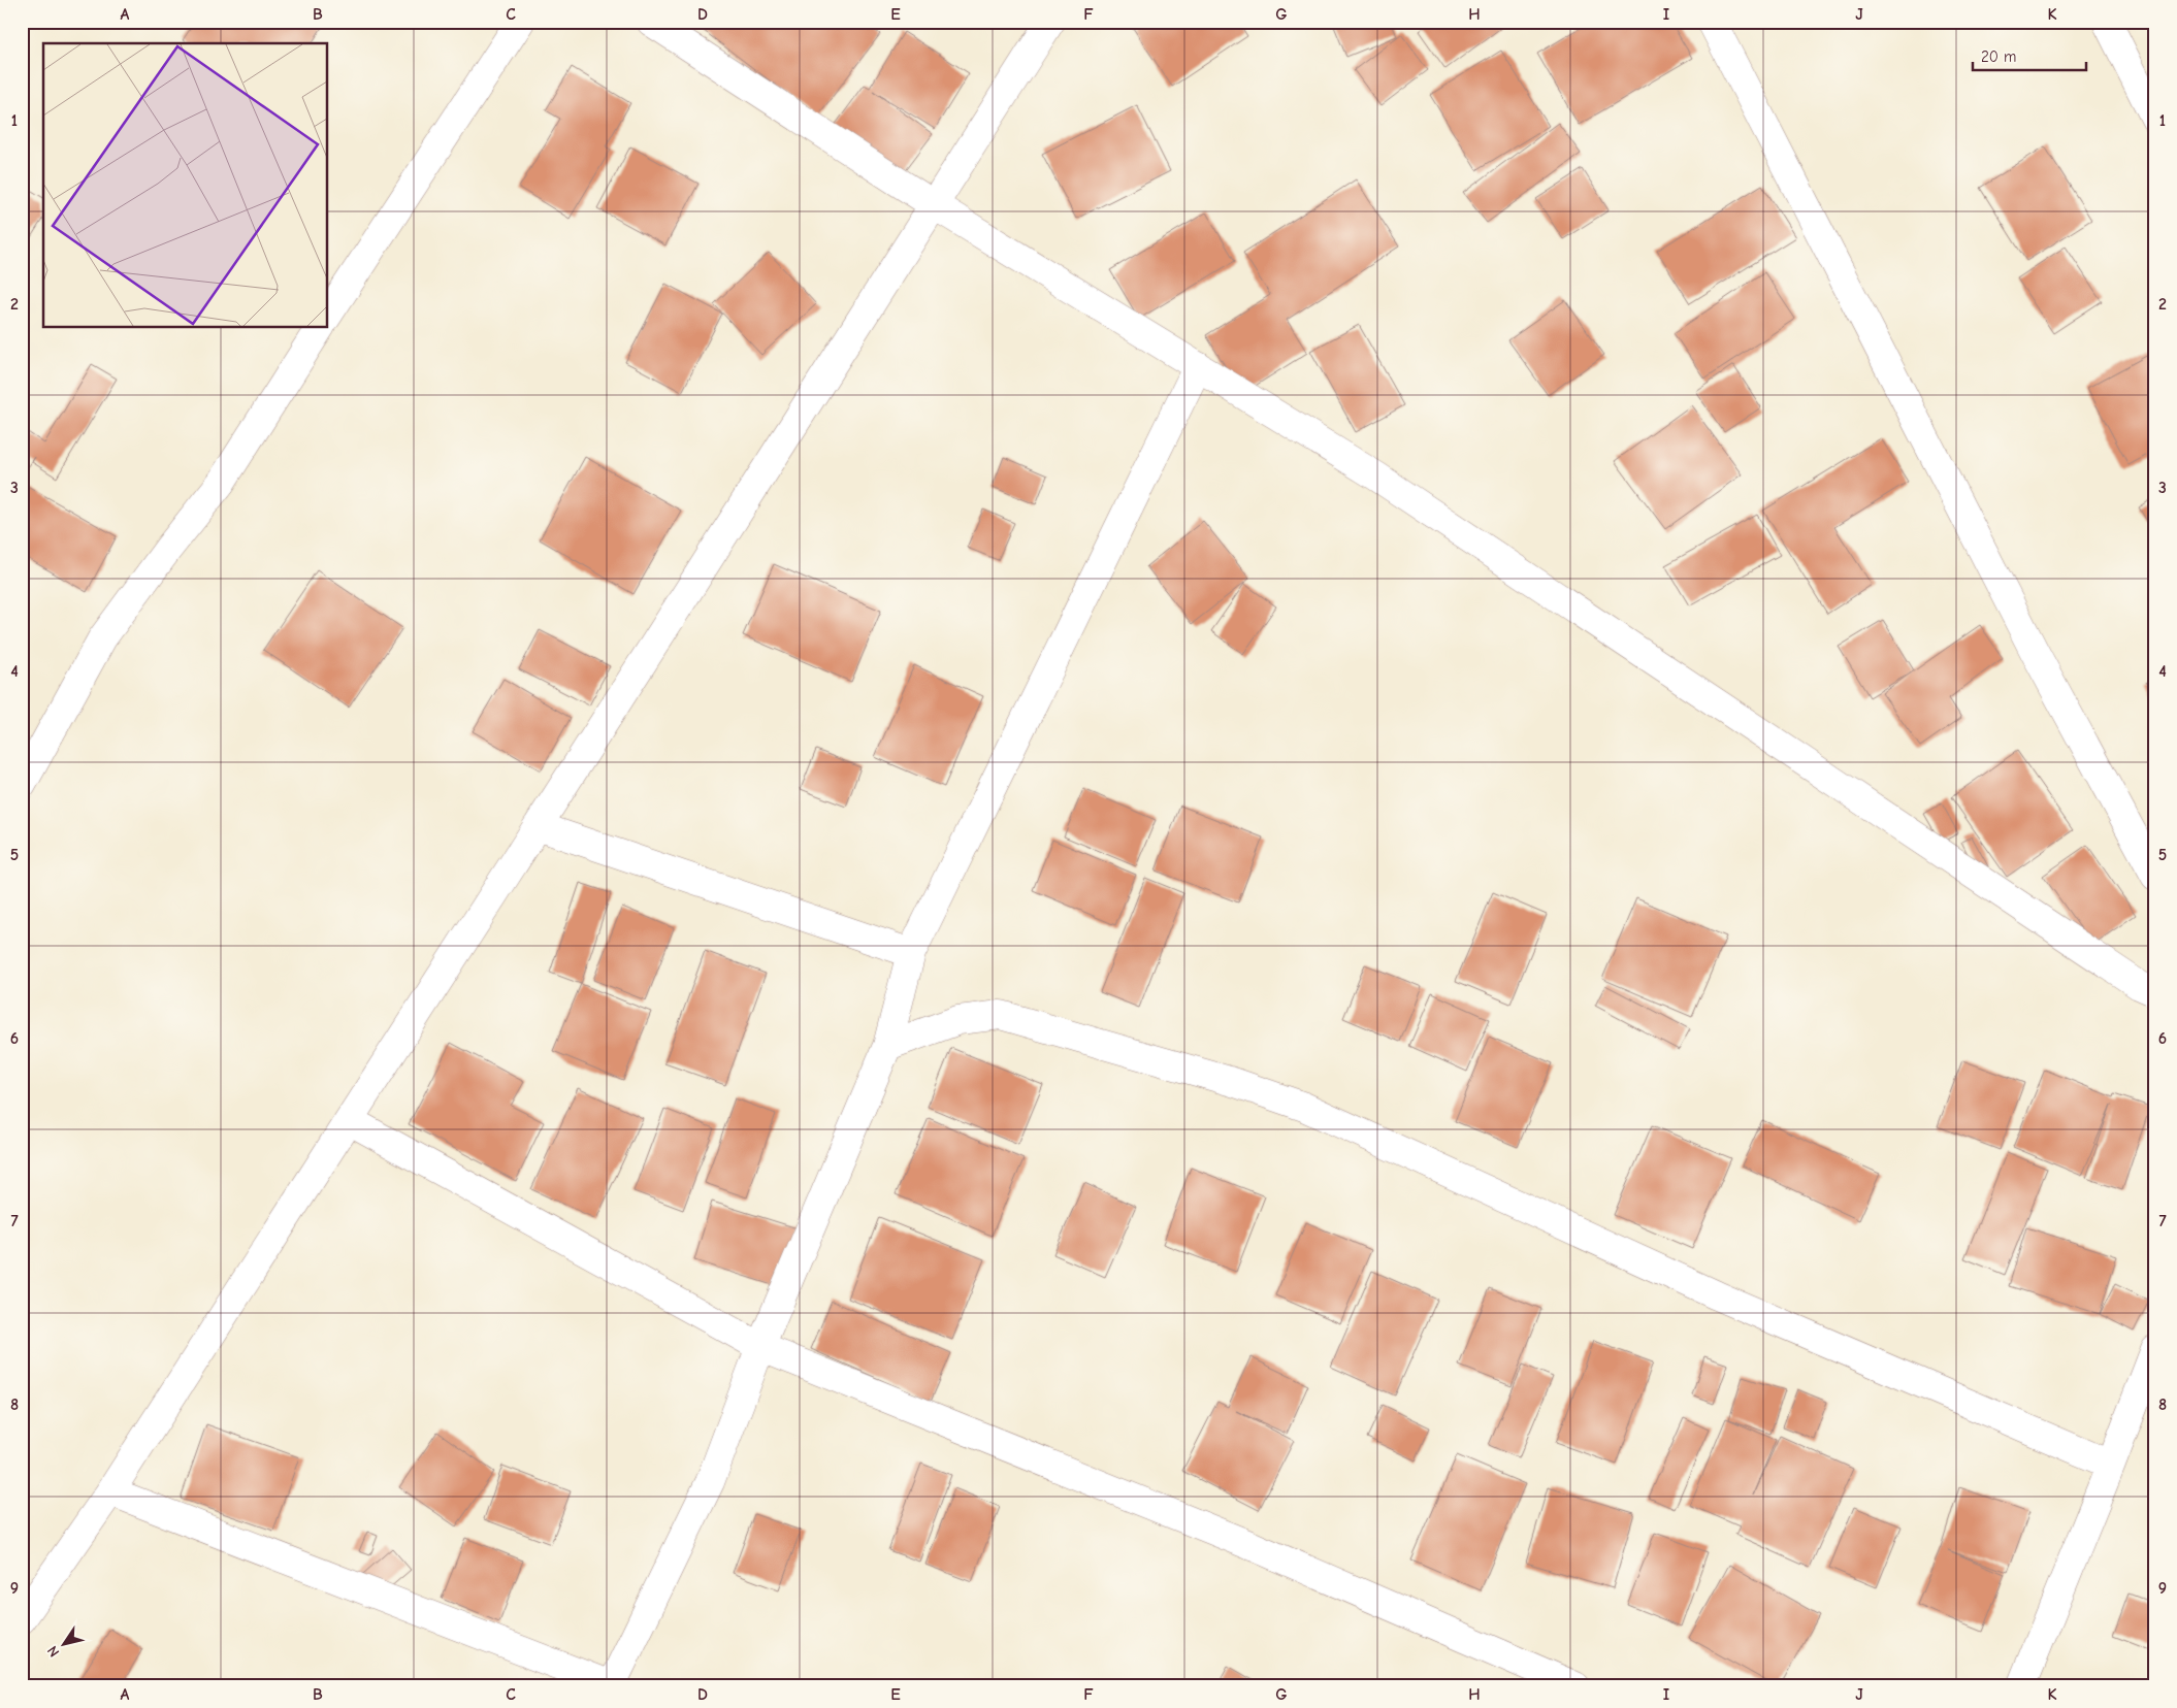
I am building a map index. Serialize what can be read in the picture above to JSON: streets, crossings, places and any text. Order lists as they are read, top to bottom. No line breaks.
{"scale_bar":"20 m","north":"bottom left","grid":{"columns":["A","B","C","D","E","F","G","H","I","J","K"],"rows":["1","2","3","4","5","6","7","8","9"]}}
